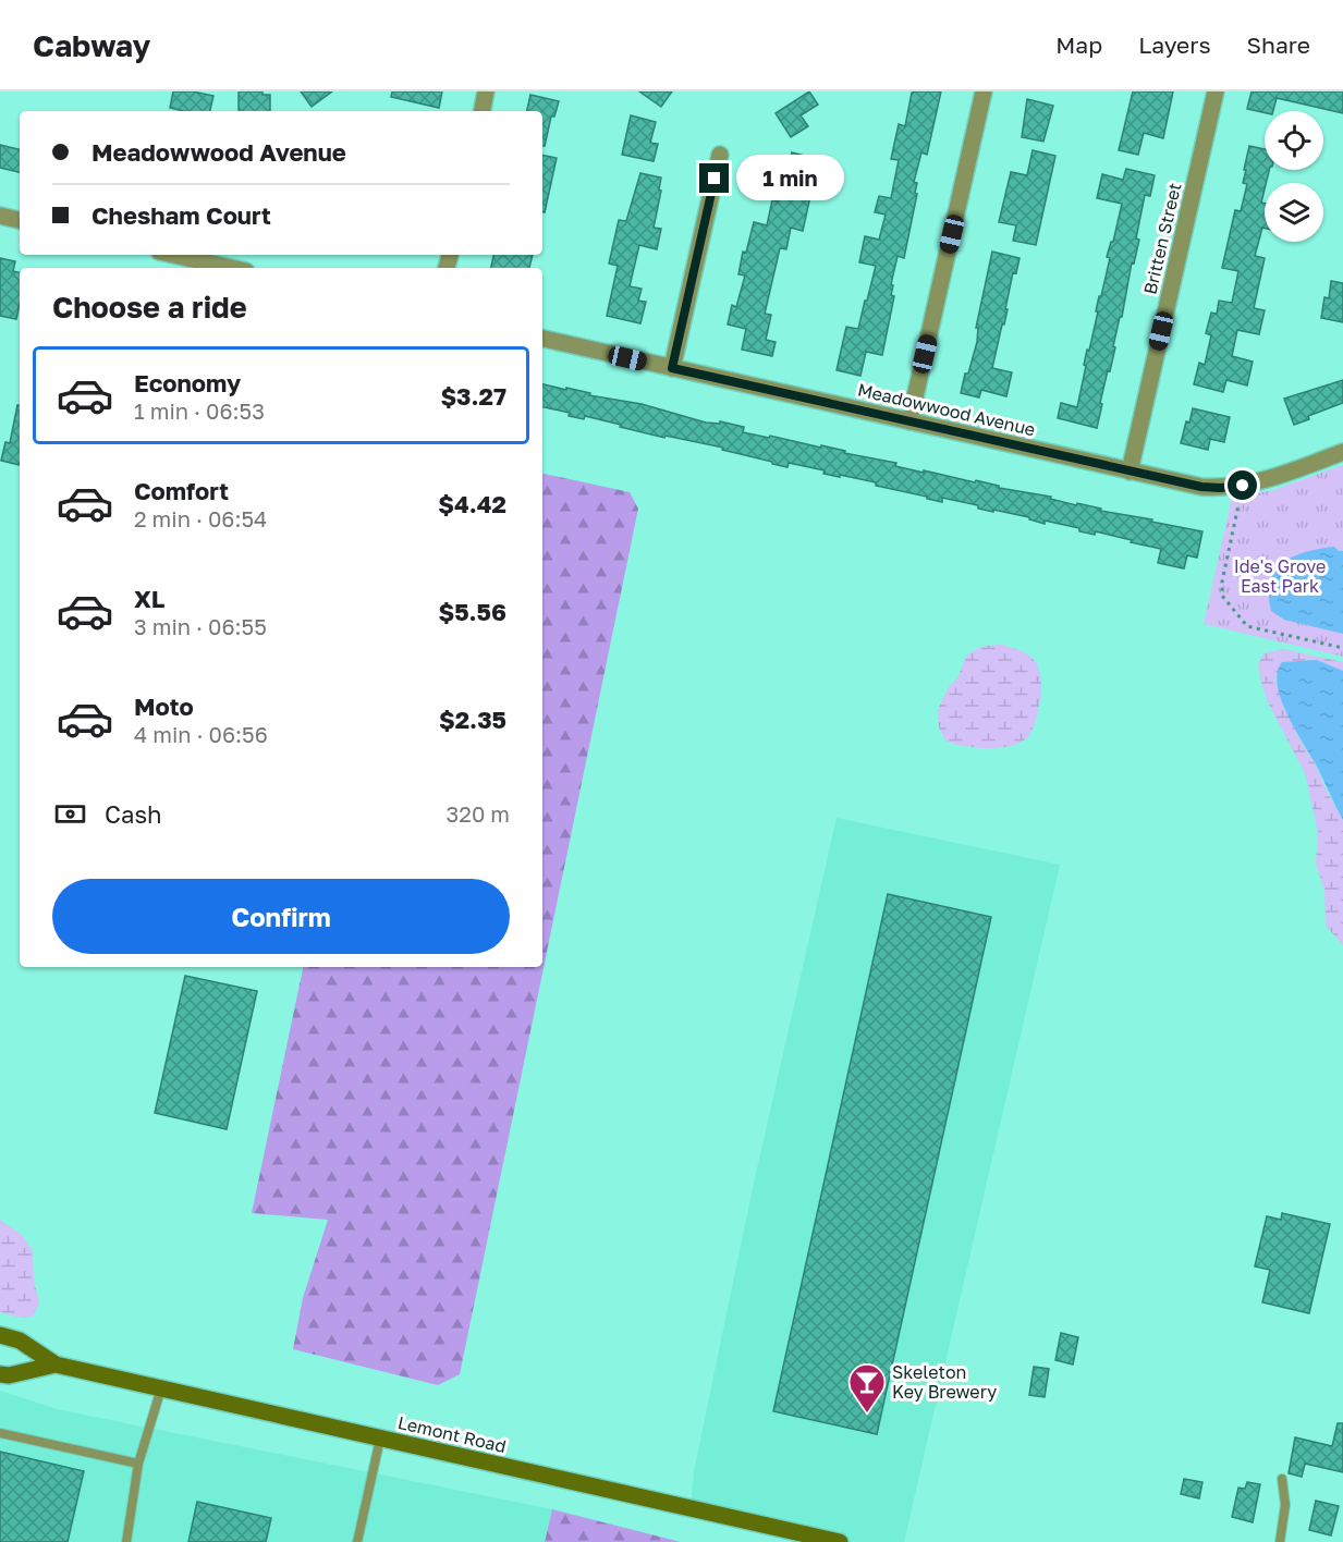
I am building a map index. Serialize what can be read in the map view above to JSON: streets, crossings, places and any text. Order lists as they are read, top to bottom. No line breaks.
{"streets":{"main road":["Lemont Road"],"street":["Britten Street","Meadowwood Avenue"]},"crossings":[["Britten Street","Meadowwood Avenue"]],"parks":["Ide's Grove East Park"],"places":{"bar":["Skeleton Key Brewery"]},"page":{"header":"Cabway","nav":["Map","Layers","Share"],"banner":["Meadowwood Avenue","Chesham Court"],"bubble":"1 min","heading":"Choose a ride","list":[{"name":"Economy","note":"1 min · 06:53","value":"$3.27"},{"name":"Comfort","note":"2 min · 06:54","value":"$4.42"},{"name":"XL","note":"3 min · 06:55","value":"$5.56"},{"name":"Moto","note":"4 min · 06:56","value":"$2.35"}],"pay":["Cash","320 m"],"buttons":"Confirm"}}
